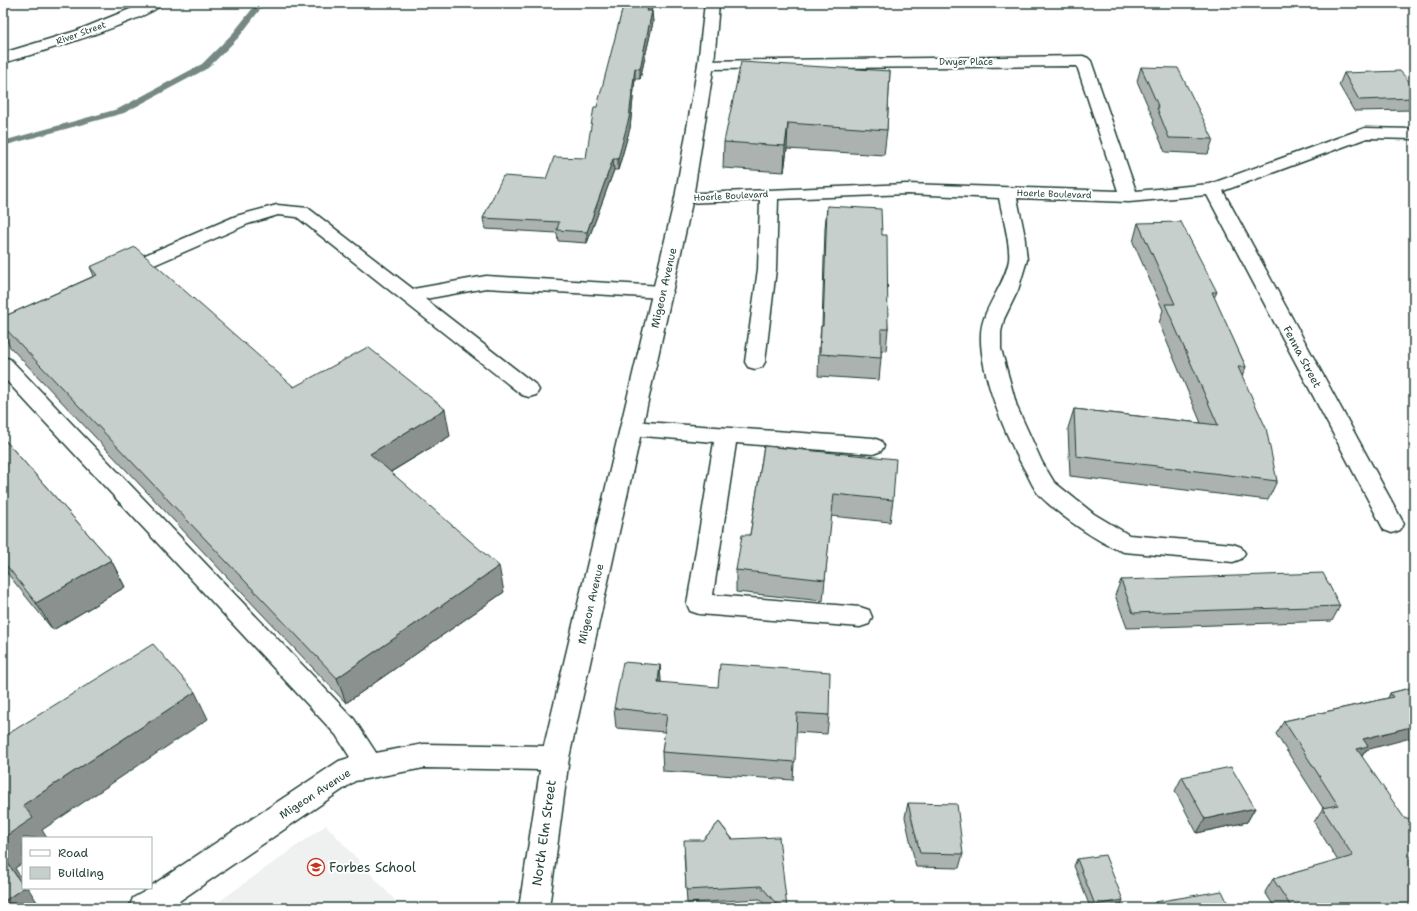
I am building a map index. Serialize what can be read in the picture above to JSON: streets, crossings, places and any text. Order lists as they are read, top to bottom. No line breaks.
{"streets":{"street":["River Street","Dwyer Place","Hoerle Boulevard","Migeon Avenue","Fenna Street","North Elm Street"]},"crossings":[["Dwyer Place","Hoerle Boulevard"],["Dwyer Place","Migeon Avenue"],["Hoerle Boulevard","Migeon Avenue"],["Hoerle Boulevard","Fenna Street"],["Migeon Avenue","North Elm Street"]],"places":{"school or university":["Forbes School"]},"legend":["Road","Building"]}
